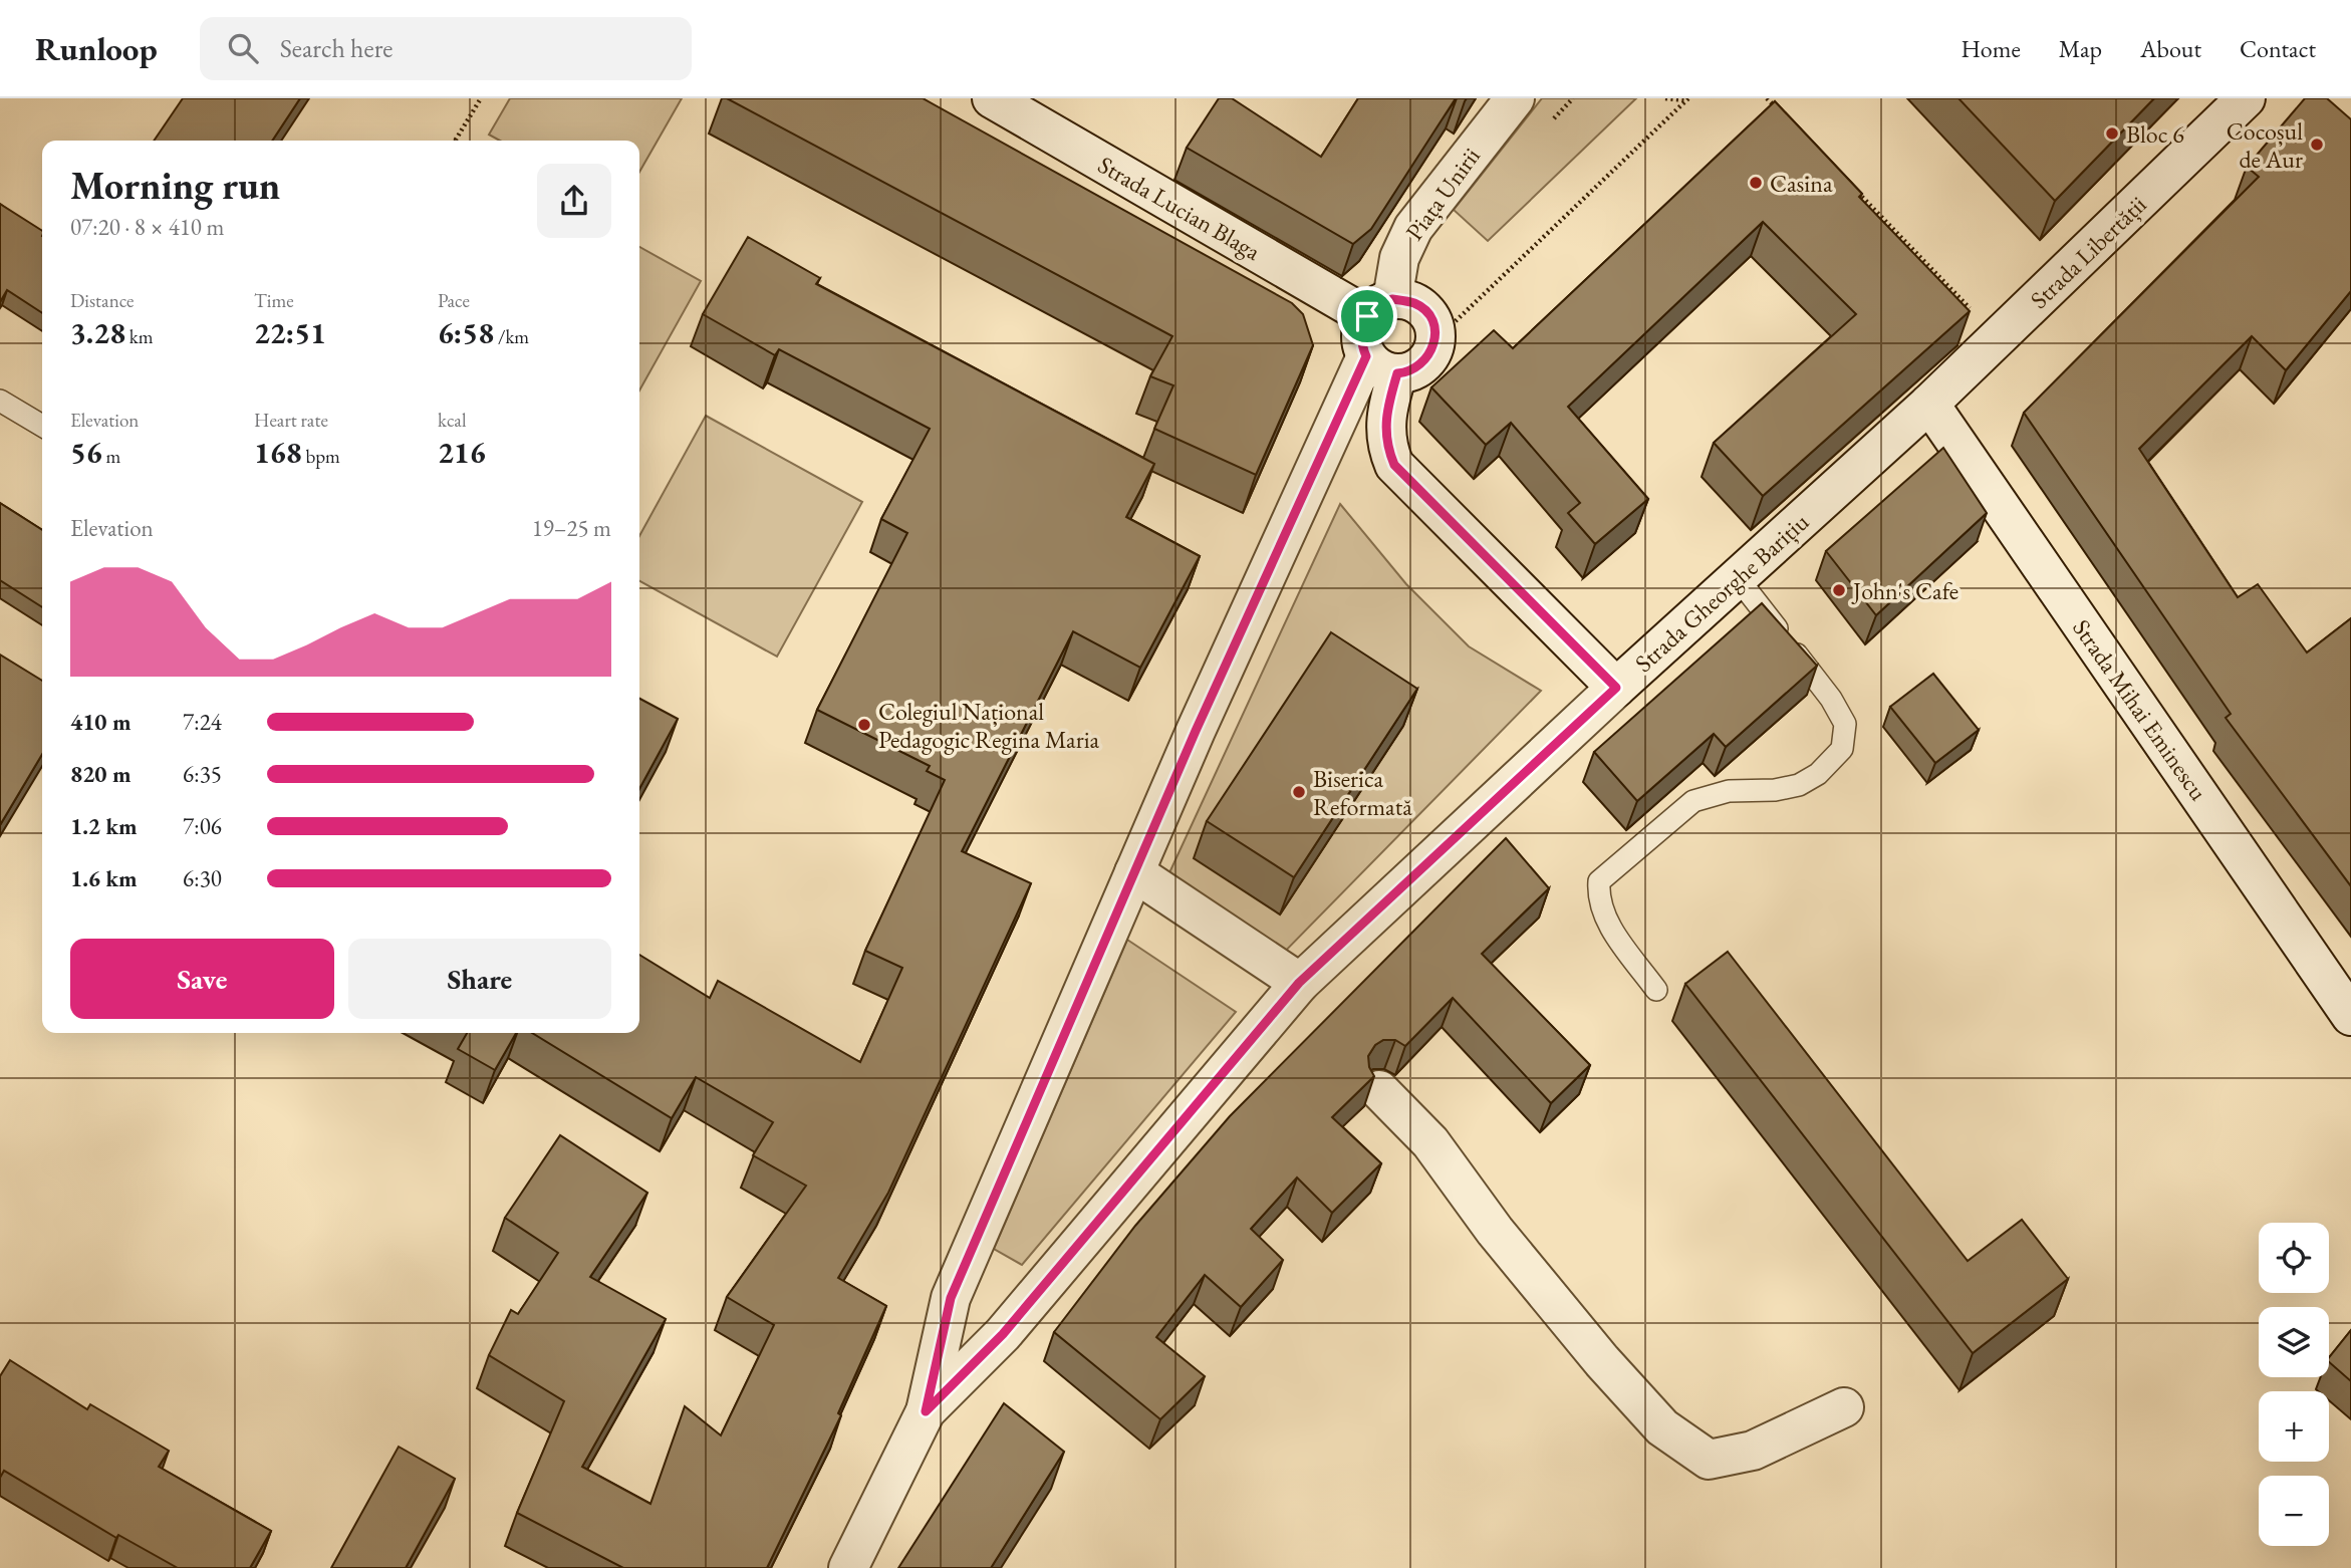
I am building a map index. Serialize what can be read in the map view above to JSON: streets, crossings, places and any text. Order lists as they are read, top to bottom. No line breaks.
{"streets":{"street":["Piața Unirii","Strada Lucian Blaga","Strada Libertății","Strada Gheorghe Barițiu","Strada Mihai Eminescu"]},"crossings":[["Piața Unirii","Strada Lucian Blaga"],["Piața Unirii","Strada Gheorghe Barițiu"],["Strada Lucian Blaga","Strada Gheorghe Barițiu"],["Strada Libertății","Strada Gheorghe Barițiu"],["Strada Libertății","Strada Mihai Eminescu"],["Strada Gheorghe Barițiu","Strada Mihai Eminescu"]],"places":["Bloc 6","Cocoșul de Aur","Casina","John's Cafe","Colegiul Național Pedagogic Regina Maria","Biserica Reformată"],"page":{"header":"Runloop","search":"Search here","nav":["Home","Map","About","Contact"],"heading":["Morning run","07:20 · 8 × 410 m"],"stats":[["Distance","3.28 km"],["Time","22:51"],["Pace","6:58 /km"],["Elevation","56 m"],["Heart rate","168 bpm"],["kcal","216"]],"chart":["Elevation","19–25 m"],"list":[{"name":"410 m","note":"7:24"},{"name":"820 m","note":"6:35"},{"name":"1.2 km","note":"7:06"},{"name":"1.6 km","note":"6:30"}],"buttons":["Save","Share"],"map_buttons":["+","−"]}}
